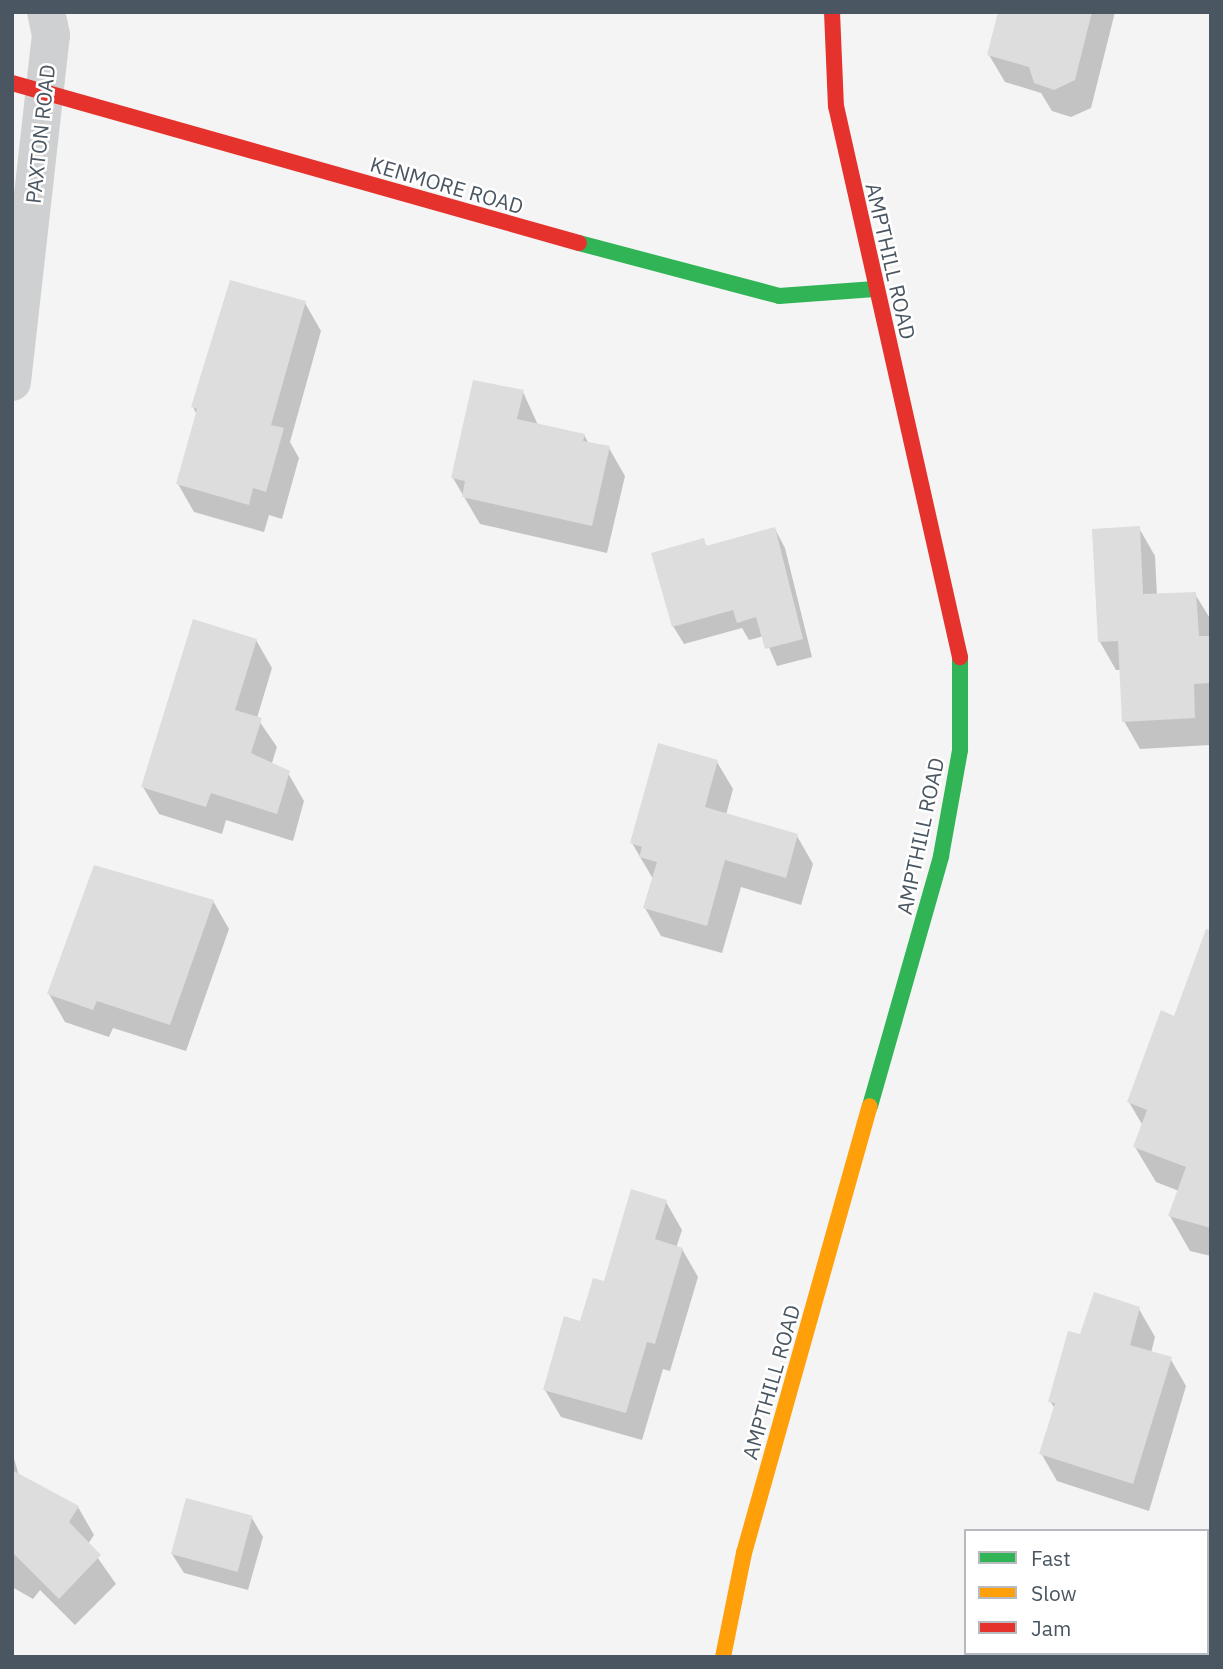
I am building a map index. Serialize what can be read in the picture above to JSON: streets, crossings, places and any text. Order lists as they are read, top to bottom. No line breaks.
{"streets":{"street":["PAXTON ROAD","KENMORE ROAD","AMPTHILL ROAD"]},"crossings":[["PAXTON ROAD","KENMORE ROAD"],["KENMORE ROAD","AMPTHILL ROAD"]],"legend":["Fast","Slow","Jam"]}
